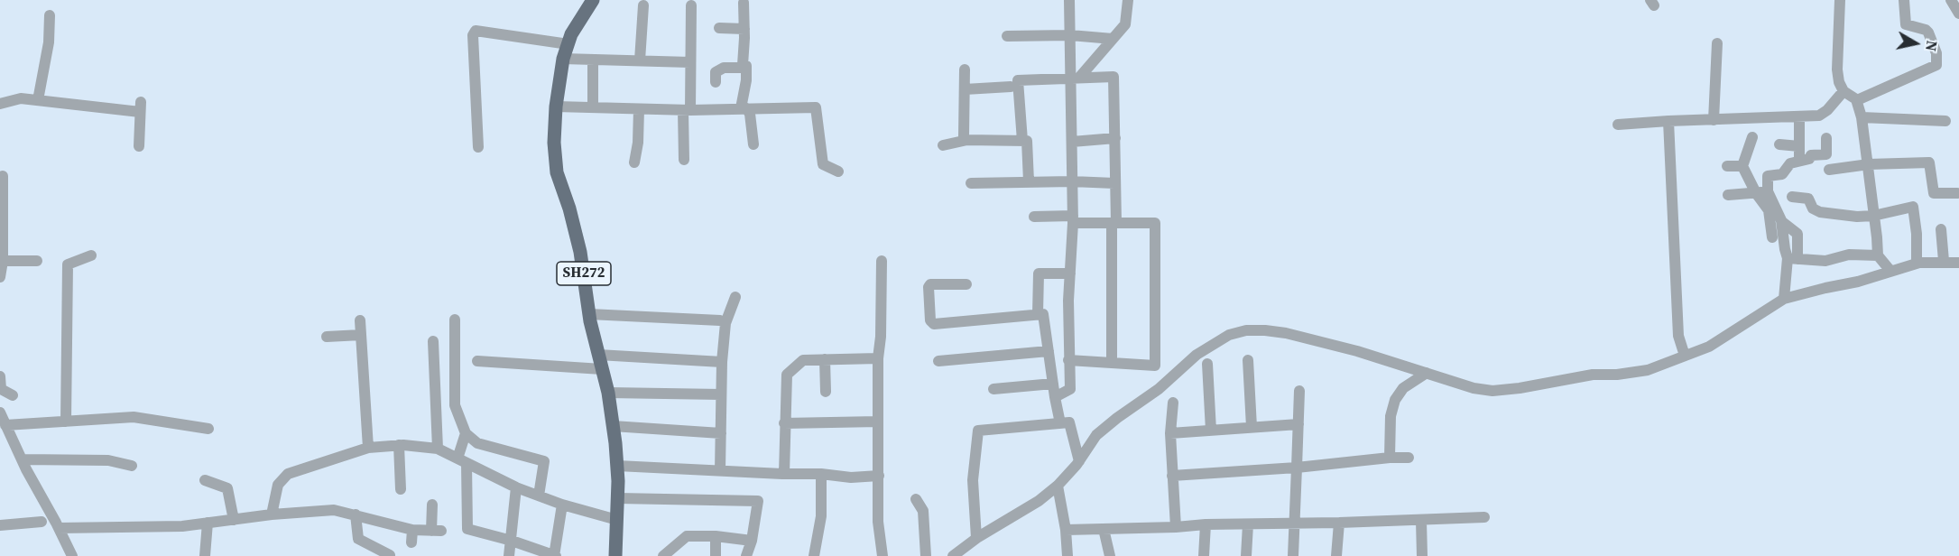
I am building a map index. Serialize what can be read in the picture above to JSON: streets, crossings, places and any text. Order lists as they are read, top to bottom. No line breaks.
{"streets":{"main road":["SH272"]},"north":"right"}
